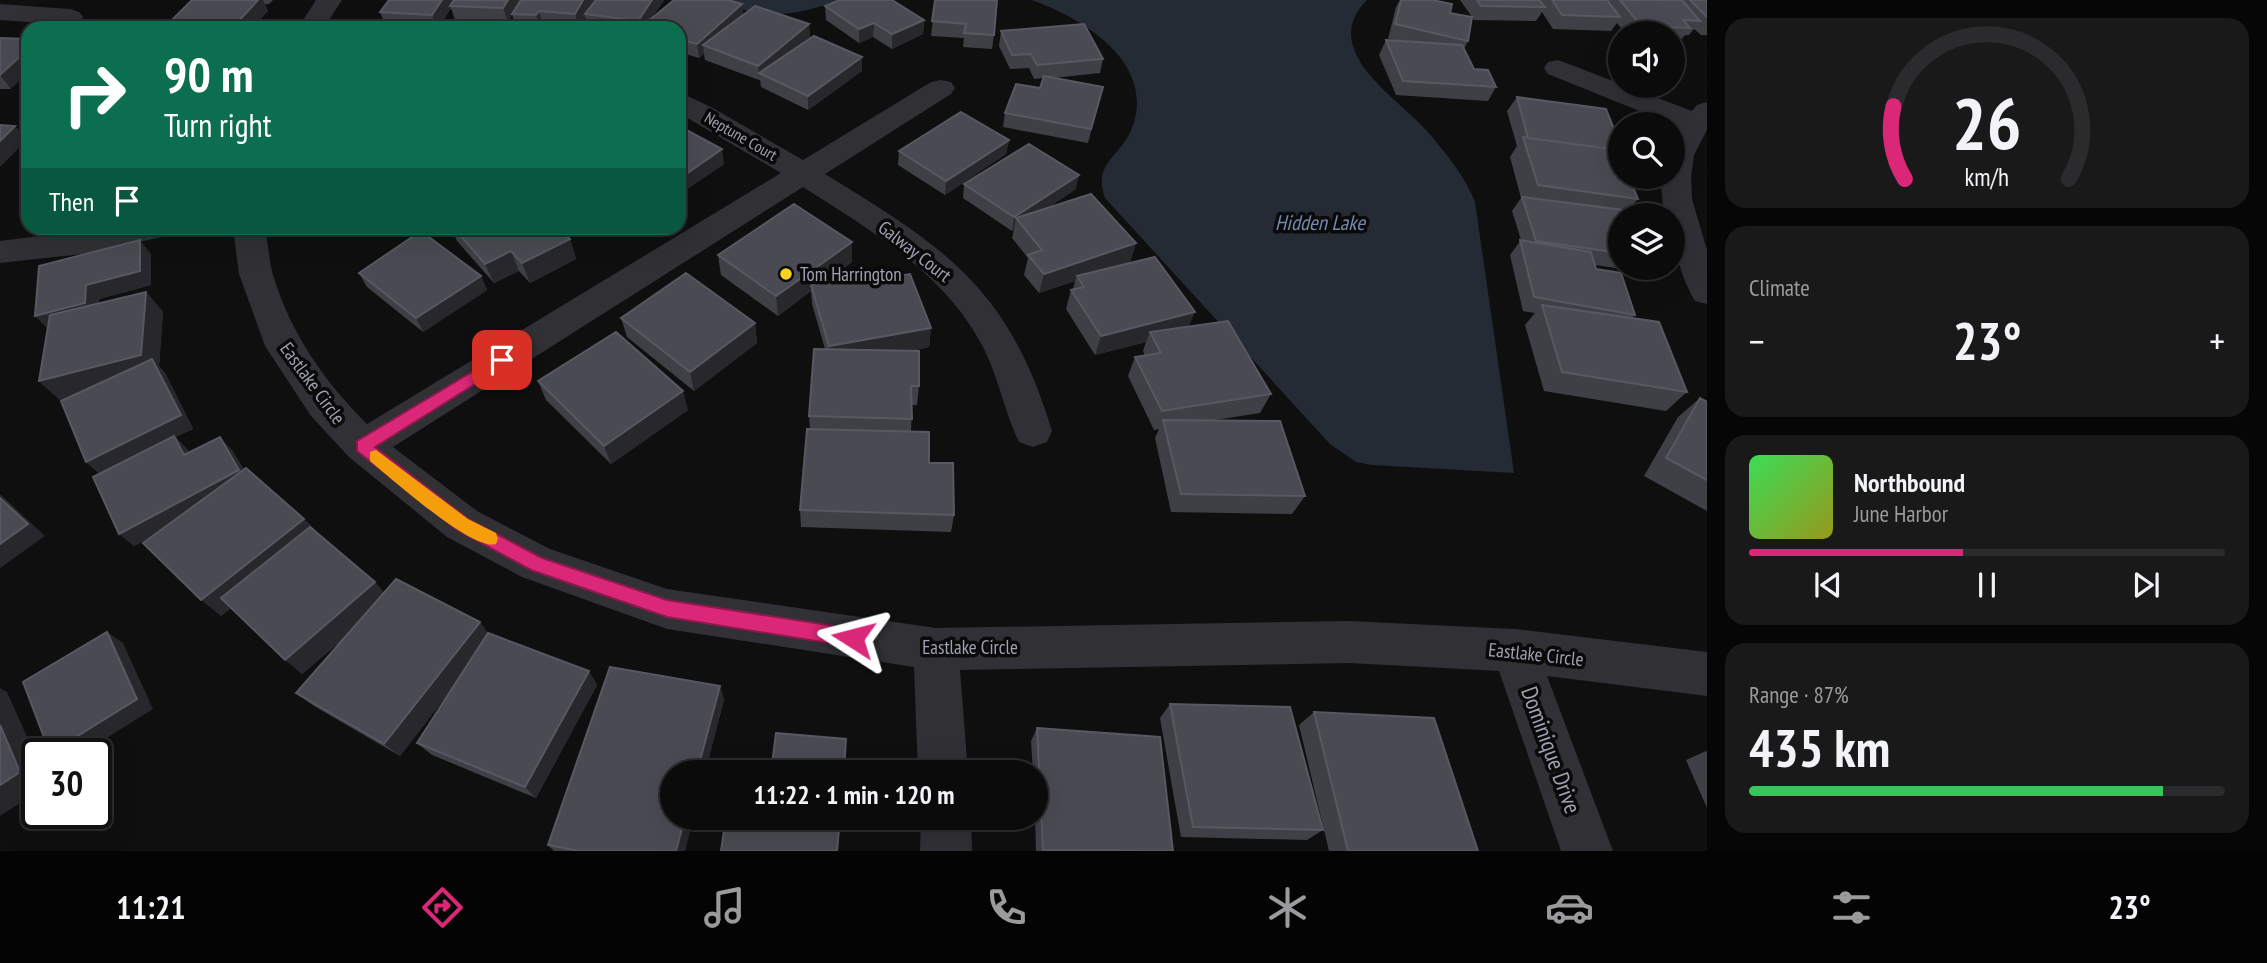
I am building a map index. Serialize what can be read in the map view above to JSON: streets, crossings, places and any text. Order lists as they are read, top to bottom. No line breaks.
{"streets":{"street":["Neptune Court","Galway Court","Eastlake Circle","Dominique Drive"]},"crossings":[["Neptune Court","Galway Court"],["Eastlake Circle","Dominique Drive"]],"water":["Hidden Lake"],"places":["Tom Harrington"],"page":{"turn":["90 m","Turn right"],"then":"Then","tile":["Climate",["Range · 87%","435 km"]],"heat":["−","23°","+"],"song":["Northbound","June Harbor"],"limit":"30","trip":"11:22 · 1 min · 120 m","tabs":["11:21","23°"],"gauge":["26","km/h"]}}
